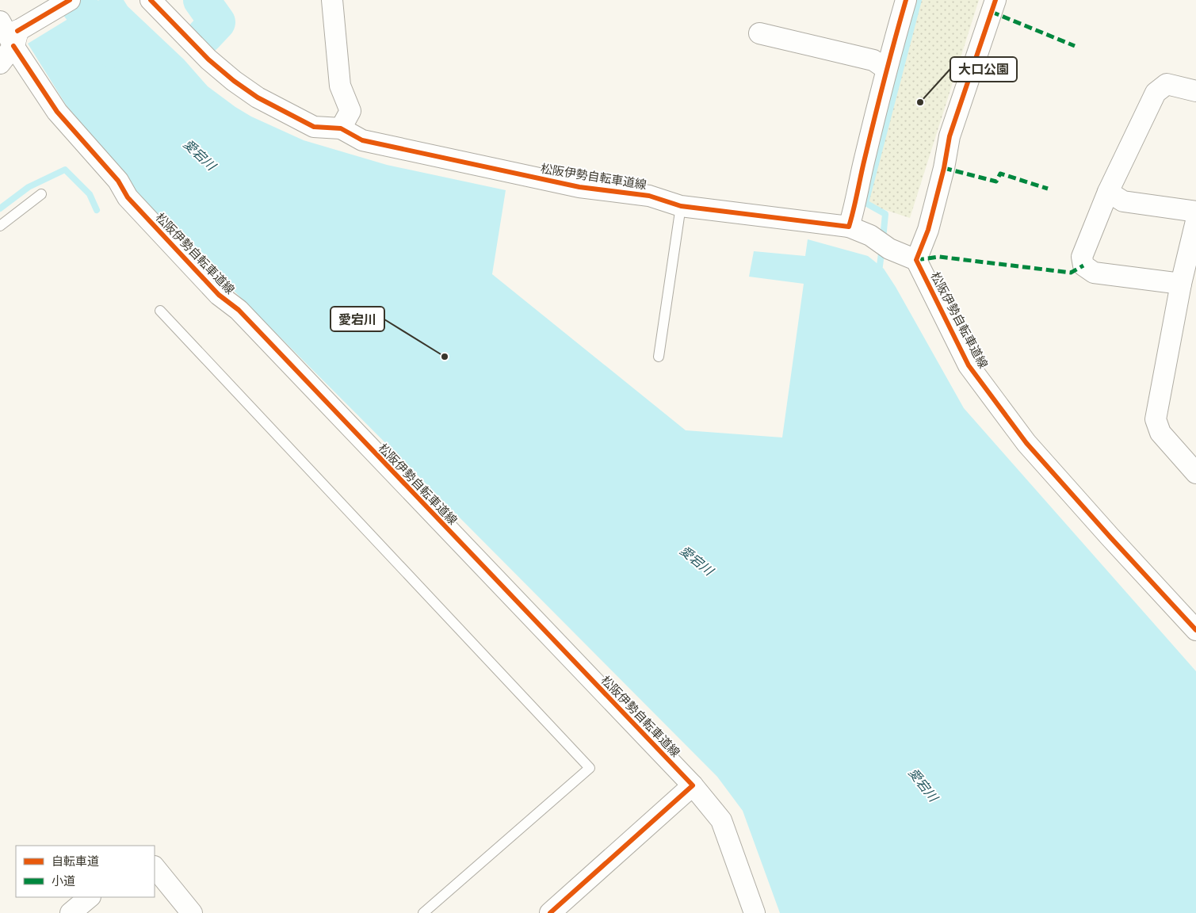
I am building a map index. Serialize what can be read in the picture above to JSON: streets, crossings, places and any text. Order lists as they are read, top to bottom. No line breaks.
{"streets":{"street":["松阪伊勢自転車道線"]},"water":["愛宕川"],"places":["大口公園","愛宕川"],"legend":["自転車道","小道"]}
